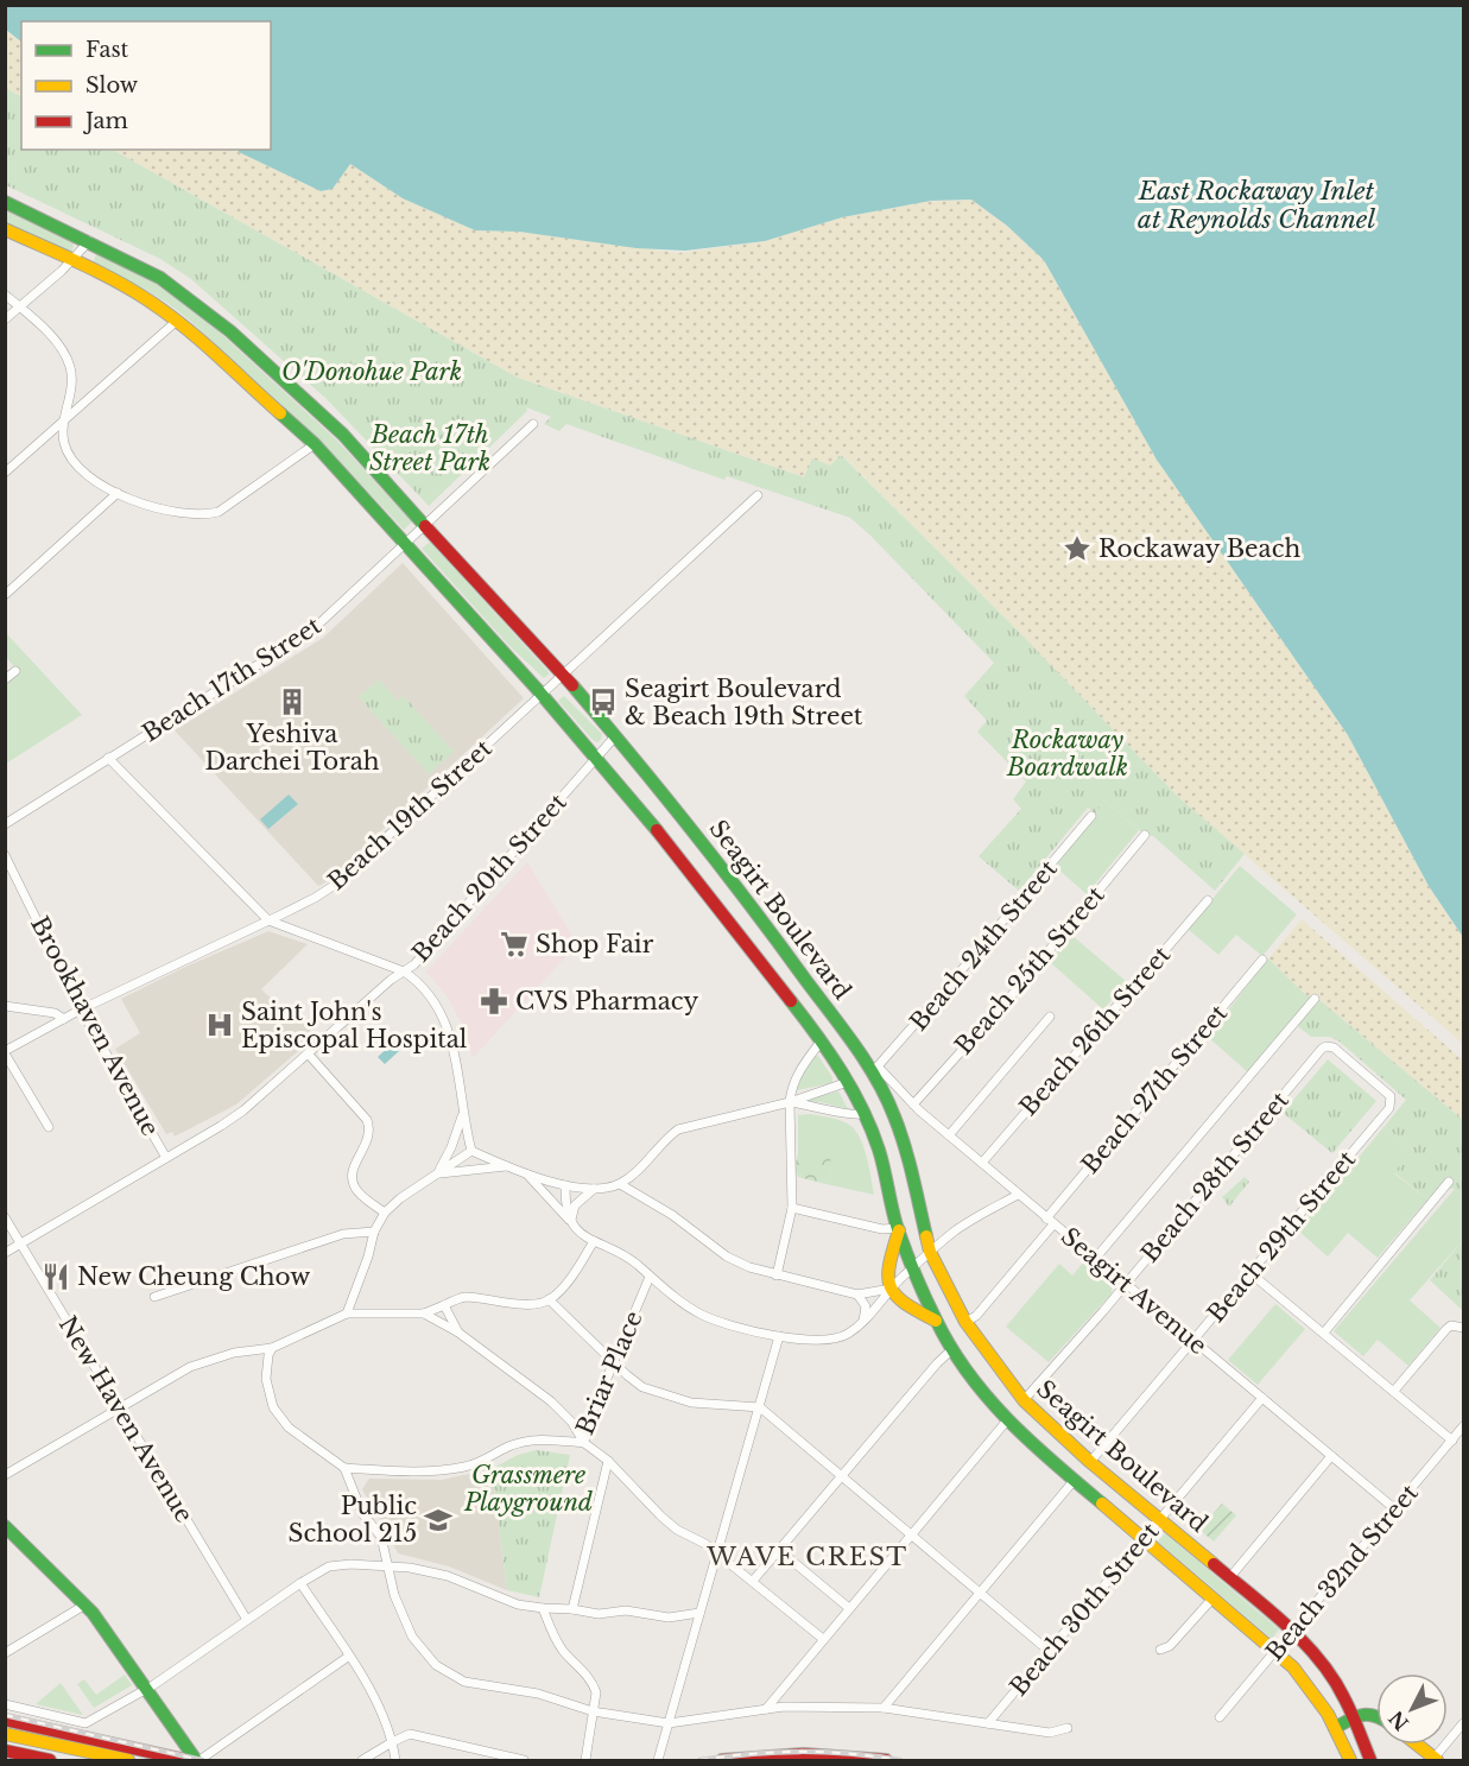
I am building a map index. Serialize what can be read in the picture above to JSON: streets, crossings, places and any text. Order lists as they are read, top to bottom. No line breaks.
{"streets":{"main road":["Seagirt Boulevard"],"street":["Beach 17th Street","Beach 19th Street","Beach 20th Street","Beach 24th Street","Beach 25th Street","Brookhaven Avenue","Beach 26th Street","Beach 27th Street","Beach 28th Street","Beach 29th Street","Seagirt Avenue","Briar Place","New Haven Avenue","Beach 32nd Street","Beach 30th Street"]},"crossings":[["Beach 17th Street","Seagirt Boulevard"],["Beach 19th Street","Seagirt Boulevard"],["Beach 19th Street","Brookhaven Avenue"],["Beach 20th Street","Seagirt Boulevard"],["Beach 20th Street","Brookhaven Avenue"],["Beach 20th Street","New Haven Avenue"],["Seagirt Boulevard","Beach 24th Street"],["Seagirt Boulevard","Beach 28th Street"],["Seagirt Boulevard","Beach 29th Street"],["Seagirt Boulevard","Seagirt Avenue"],["Seagirt Boulevard","Beach 32nd Street"],["Seagirt Boulevard","Beach 30th Street"],["Beach 24th Street","Seagirt Avenue"],["Beach 25th Street","Seagirt Avenue"],["Beach 26th Street","Seagirt Avenue"],["Beach 27th Street","Seagirt Avenue"],["Beach 28th Street","Beach 29th Street"],["Beach 28th Street","Seagirt Avenue"],["Beach 29th Street","Seagirt Avenue"],["Seagirt Avenue","Beach 32nd Street"],["Seagirt Avenue","Beach 30th Street"]],"districts":["WAVE CREST"],"water":["East Rockaway Inlet at Reynolds Channel"],"parks":["O'Donohue Park","Beach 17th Street Park","Rockaway Boardwalk","Grassmere Playground"],"places":{"place":["Rockaway Beach"],"building":["Yeshiva Darchei Torah"],"bus stop":["Seagirt Boulevard & Beach 19th Street"],"supermarket":["Shop Fair"],"pharmacy":["CVS Pharmacy"],"hospital":["Saint John's Episcopal Hospital"],"restaurant":["New Cheung Chow"],"school or university":["Public School 215"]},"legend":["Fast","Slow","Jam"],"north":"bottom left"}
